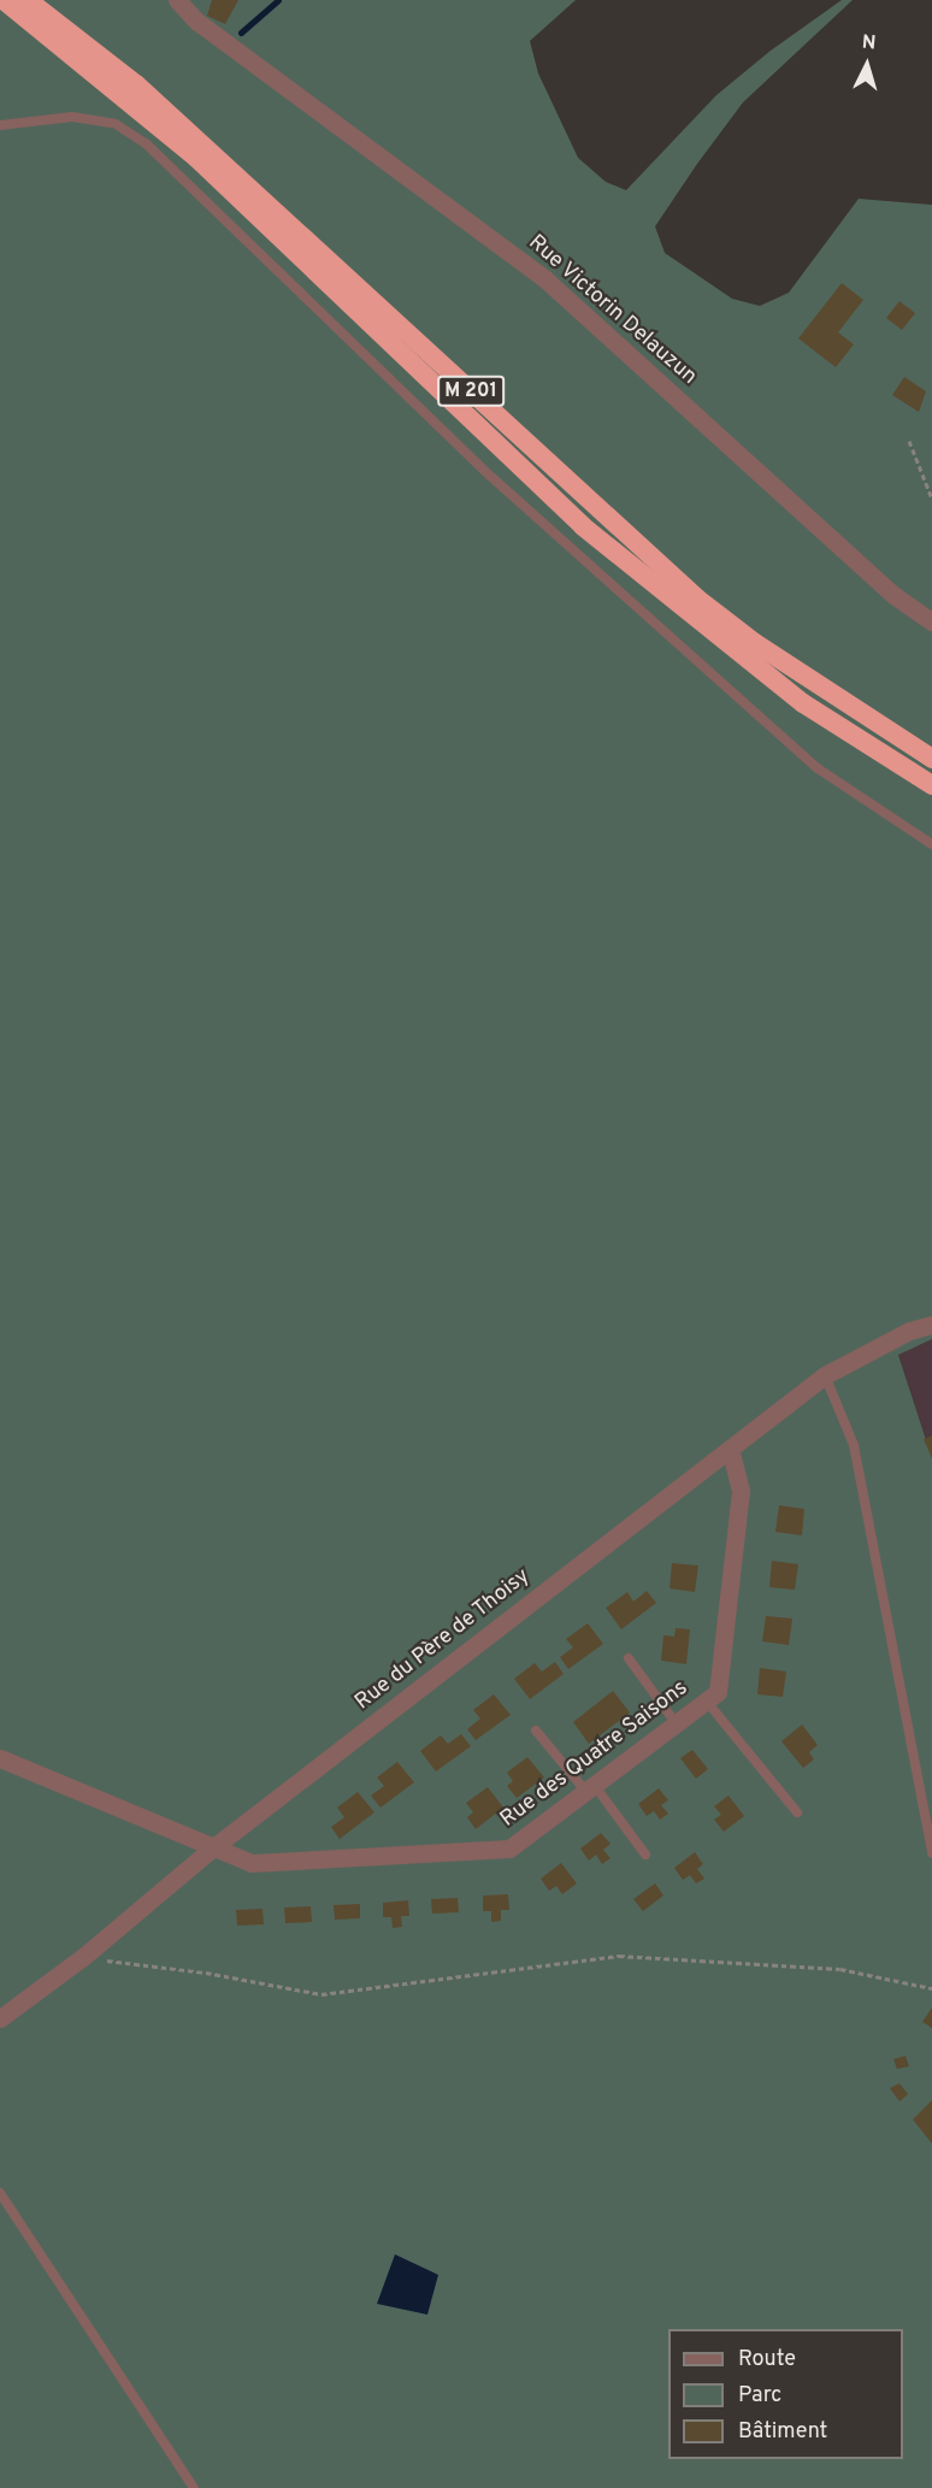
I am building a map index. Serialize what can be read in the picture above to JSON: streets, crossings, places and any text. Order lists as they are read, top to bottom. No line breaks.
{"streets":{"highway":["M 201"],"street":["Rue Victorin Delauzun","Rue du Père de Thoisy","Rue des Quatre Saisons"]},"crossings":[["Rue du Père de Thoisy","Rue des Quatre Saisons"]],"legend":["Route","Parc","Bâtiment"],"north":"top"}
